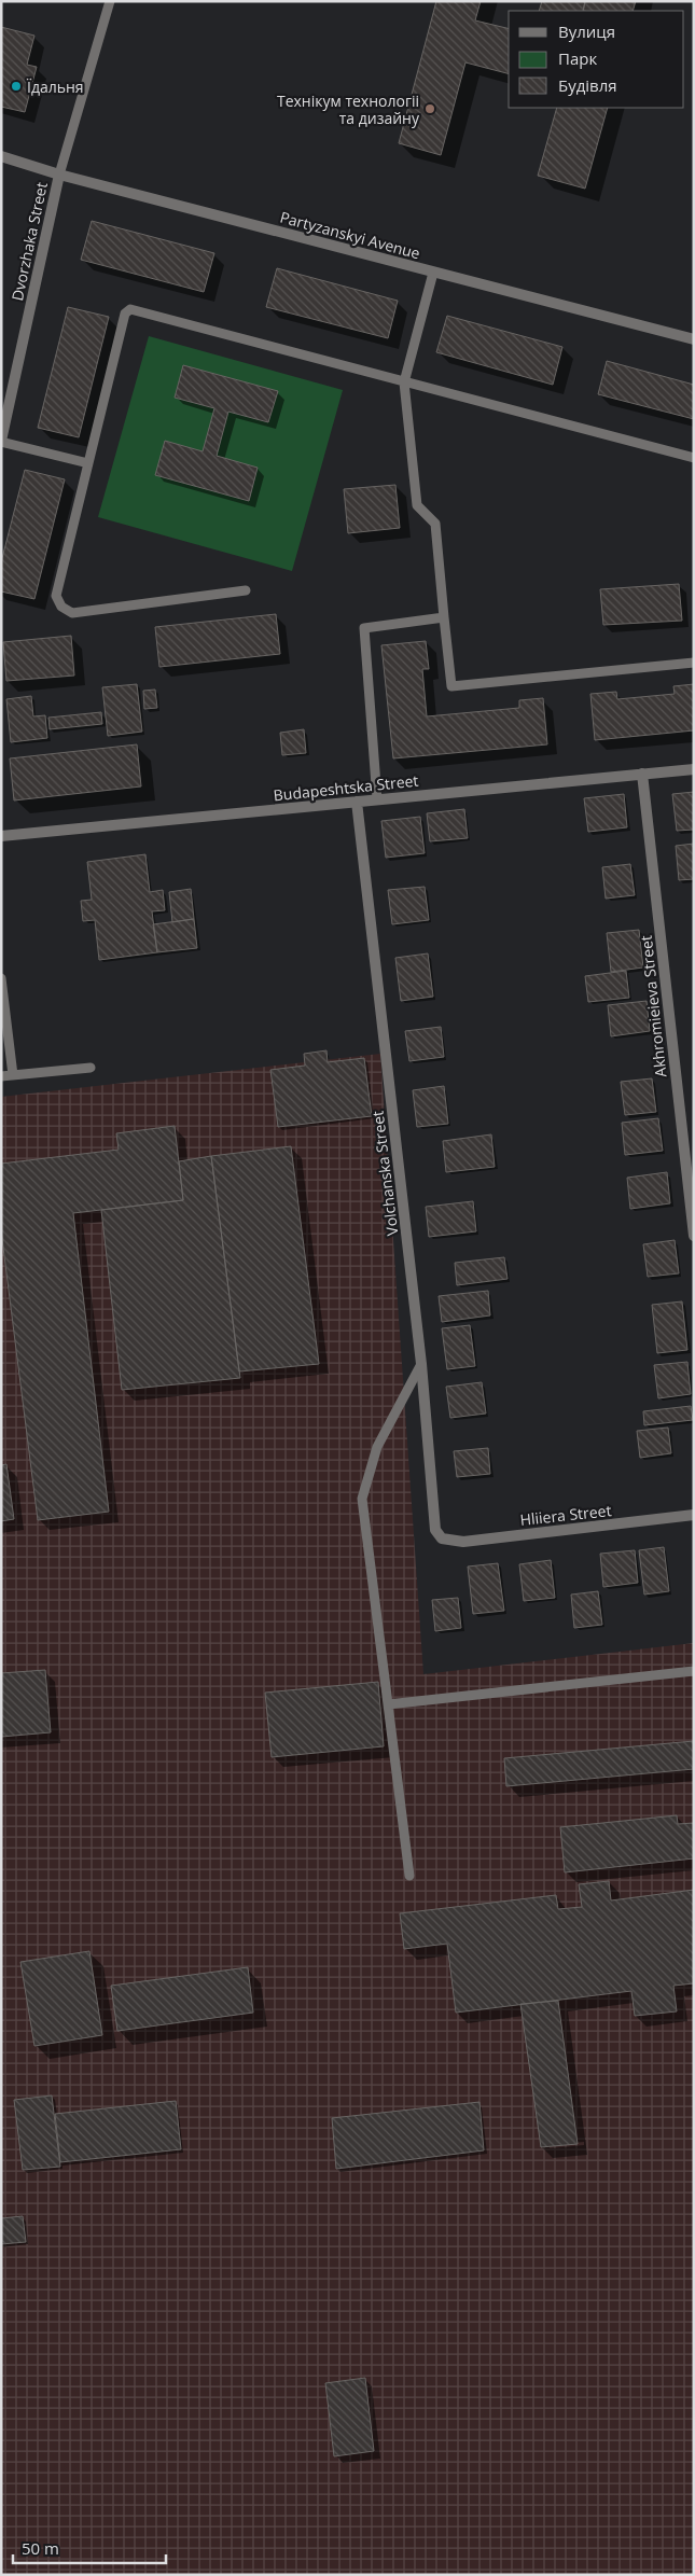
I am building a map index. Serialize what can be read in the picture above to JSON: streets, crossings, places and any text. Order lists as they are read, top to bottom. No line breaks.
{"streets":{"street":["Partyzanskyi Avenue","Dvorzhaka Street","Budapeshtska Street","Akhromieieva Street","Volchanska Street","Hliiera Street"]},"crossings":[["Partyzanskyi Avenue","Dvorzhaka Street"],["Budapeshtska Street","Akhromieieva Street"],["Budapeshtska Street","Volchanska Street"],["Volchanska Street","Hliiera Street"]],"places":["Їдальня","Технікум технологіі та дизайну"],"legend":["Вулиця","Парк","Будівля"],"scale_bar":"50 m"}
